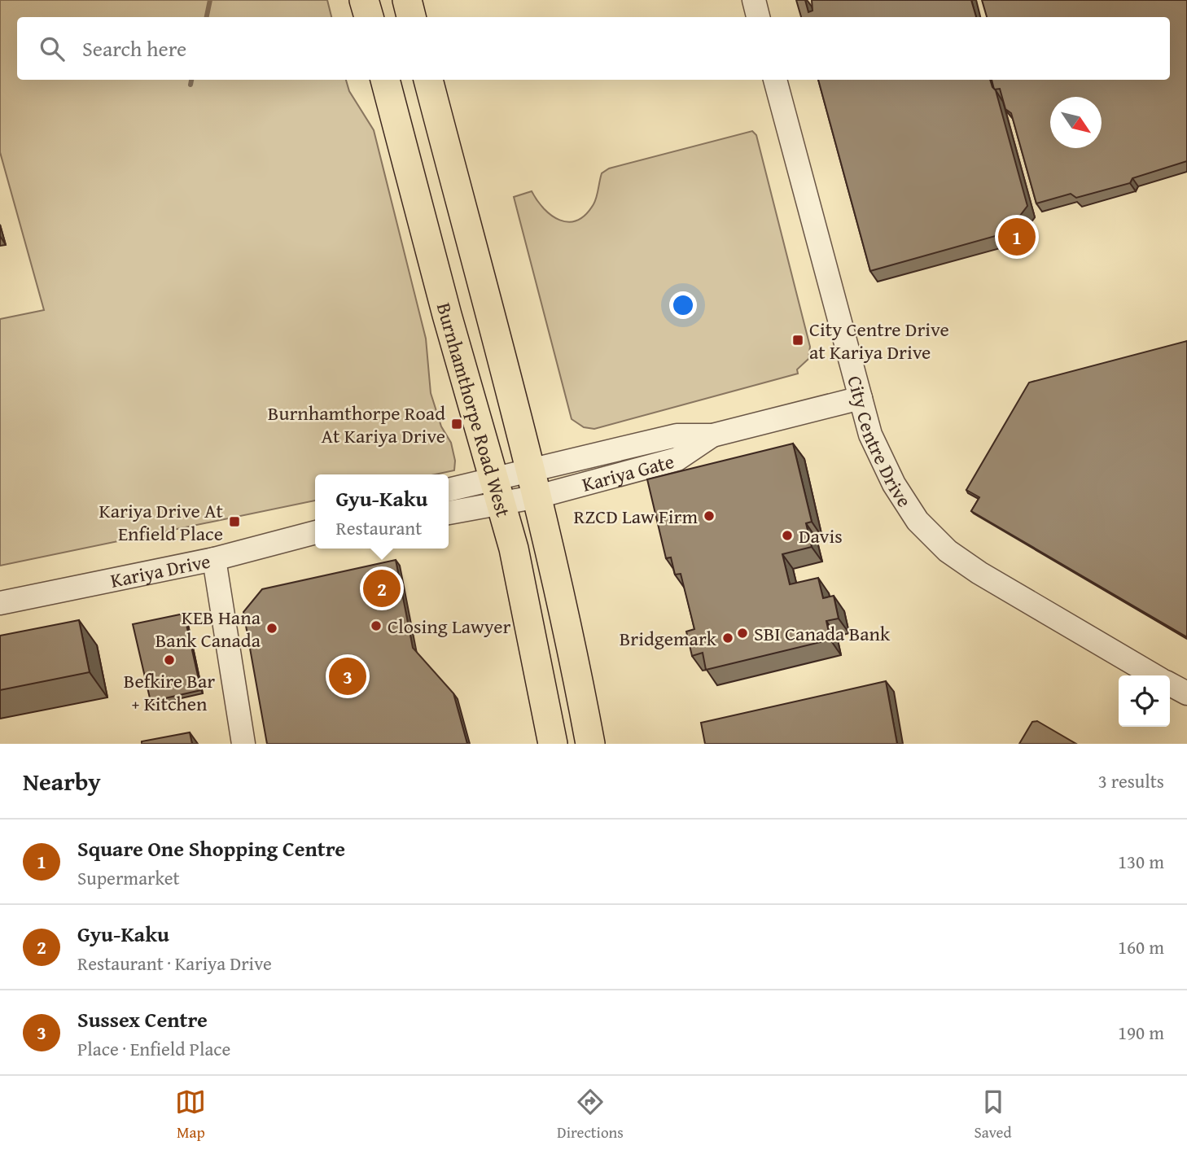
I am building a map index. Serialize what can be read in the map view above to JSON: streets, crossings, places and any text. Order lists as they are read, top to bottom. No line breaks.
{"streets":{"main road":["Burnhamthorpe Road West"],"street":["City Centre Drive","Kariya Gate","Kariya Drive"]},"crossings":[["Burnhamthorpe Road West","Kariya Gate"],["City Centre Drive","Kariya Gate"]],"places":{"transit":["City Centre Drive at Kariya Drive","Burnhamthorpe Road At Kariya Drive","Kariya Drive At Enfield Place"],"other":["RZCD Law Firm","Davis","Closing Lawyer","KEB Hana Bank Canada","SBI Canada Bank","Bridgemark","Befkire Bar + Kitchen"]},"north":"bottom right","page":{"search":"Search here","pins":["1","2","3"],"popup":["Gyu-Kaku","Restaurant"],"heading":["Nearby","3 results"],"list":[{"mark":"1","name":"Square One Shopping Centre","note":"Supermarket","value":"130 m"},{"mark":"2","name":"Gyu-Kaku","note":"Restaurant · Kariya Drive","value":"160 m"},{"mark":"3","name":"Sussex Centre","note":"Place · Enfield Place","value":"190 m"}],"nav":["Map","Directions","Saved"]}}
